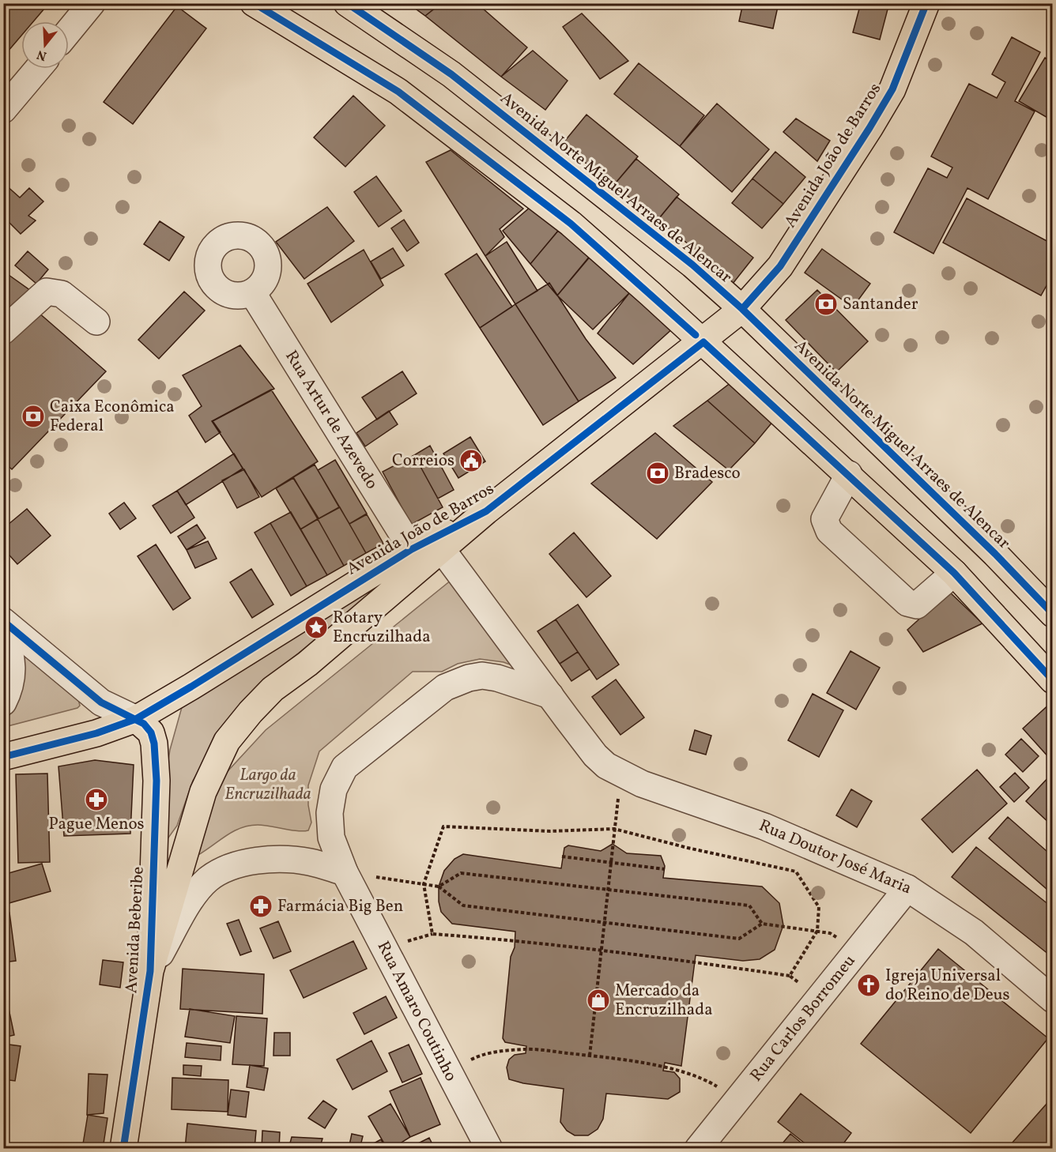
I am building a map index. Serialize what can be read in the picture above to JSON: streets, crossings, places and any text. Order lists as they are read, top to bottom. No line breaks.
{"streets":{"main road":["Avenida João de Barros","Avenida Norte Miguel Arraes de Alencar","Avenida Beberibe"],"street":["Rua Artur de Azevedo","Rua Doutor José Maria","Rua Amaro Coutinho","Rua Carlos Borromeu"]},"crossings":[["Avenida João de Barros","Avenida Norte Miguel Arraes de Alencar"],["Avenida João de Barros","Rua Artur de Azevedo"],["Avenida João de Barros","Avenida Beberibe"],["Rua Doutor José Maria","Rua Carlos Borromeu"]],"parks":["Largo da Encruzilhada"],"places":{"bank":["Santander","Caixa Econômica Federal","Bradesco"],"public building":["Correios"],"place":["Rotary Encruzilhada"],"pharmacy":["Pague Menos","Farmácia Big Ben"],"church":["Igreja Universal do Reino de Deus"],"shop":["Mercado da Encruzilhada"]},"north":"bottom"}
